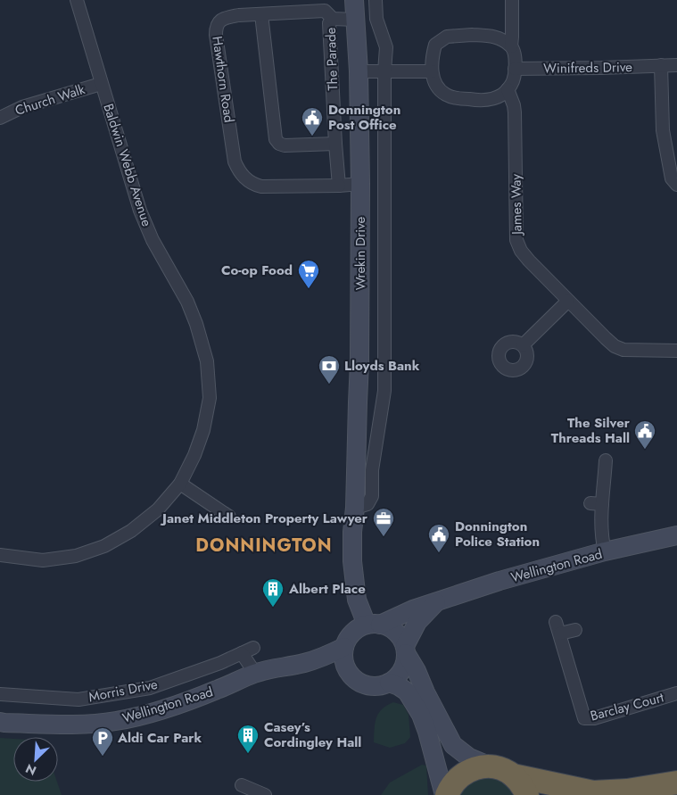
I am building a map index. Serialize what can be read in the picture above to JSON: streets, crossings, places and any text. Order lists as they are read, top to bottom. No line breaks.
{"streets":{"street":["The Parade","Winifreds Drive","Hawthorn Road","Church Walk","Baldwin Webb Avenue","James Way","Wrekin Drive","Wellington Road","Morris Drive","Barclay Court"]},"crossings":[["The Parade","Hawthorn Road"],["Winifreds Drive","James Way"],["Hawthorn Road","Wrekin Drive"],["Church Walk","Baldwin Webb Avenue"],["Wrekin Drive","Wellington Road"]],"districts":["DONNINGTON"],"places":{"public building":["Donnington Post Office","The Silver Threads Hall","Donnington Police Station"],"supermarket":["Co-op Food"],"bank":["Lloyds Bank"],"office":["Janet Middleton Property Lawyer"],"building":["Albert Place","Casey’s Cordingley Hall"],"parking":["Aldi Car Park"]},"north":"bottom left"}
